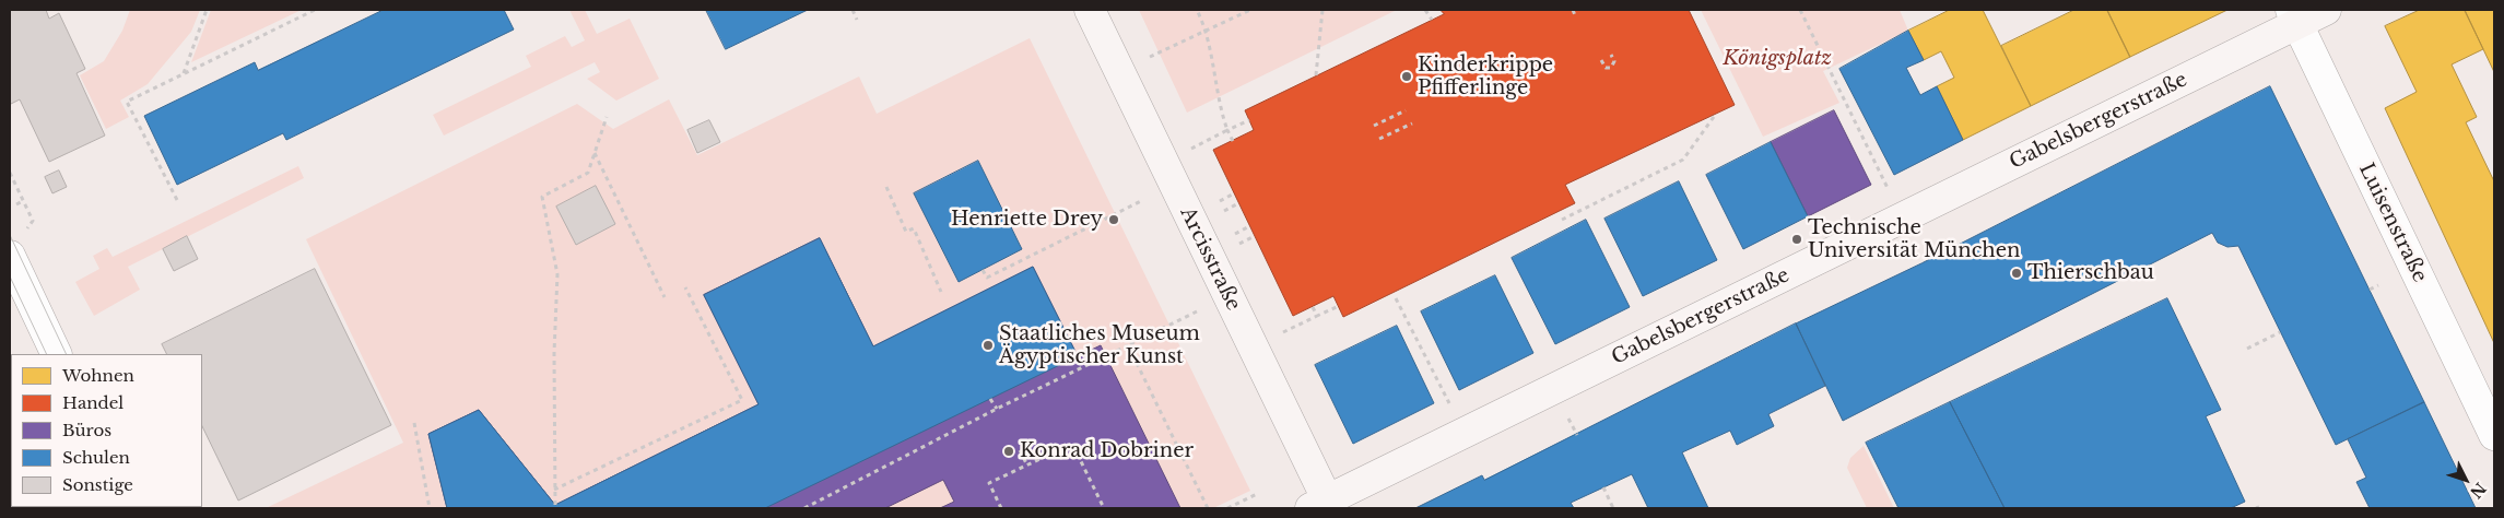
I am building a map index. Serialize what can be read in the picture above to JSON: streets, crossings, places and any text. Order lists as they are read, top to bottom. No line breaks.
{"streets":{"main road":["Gabelsbergerstraße","Arcisstraße"],"street":["Luisenstraße"]},"crossings":[["Gabelsbergerstraße","Luisenstraße"],["Gabelsbergerstraße","Arcisstraße"]],"parks":["Königsplatz"],"places":["Kinderkrippe Pfifferlinge","Henriette Drey","Technische Universität München","Thierschbau","Staatliches Museum Ägyptischer Kunst","Konrad Dobriner"],"legend":["Wohnen","Handel","Büros","Schulen","Sonstige"],"north":"bottom right"}
